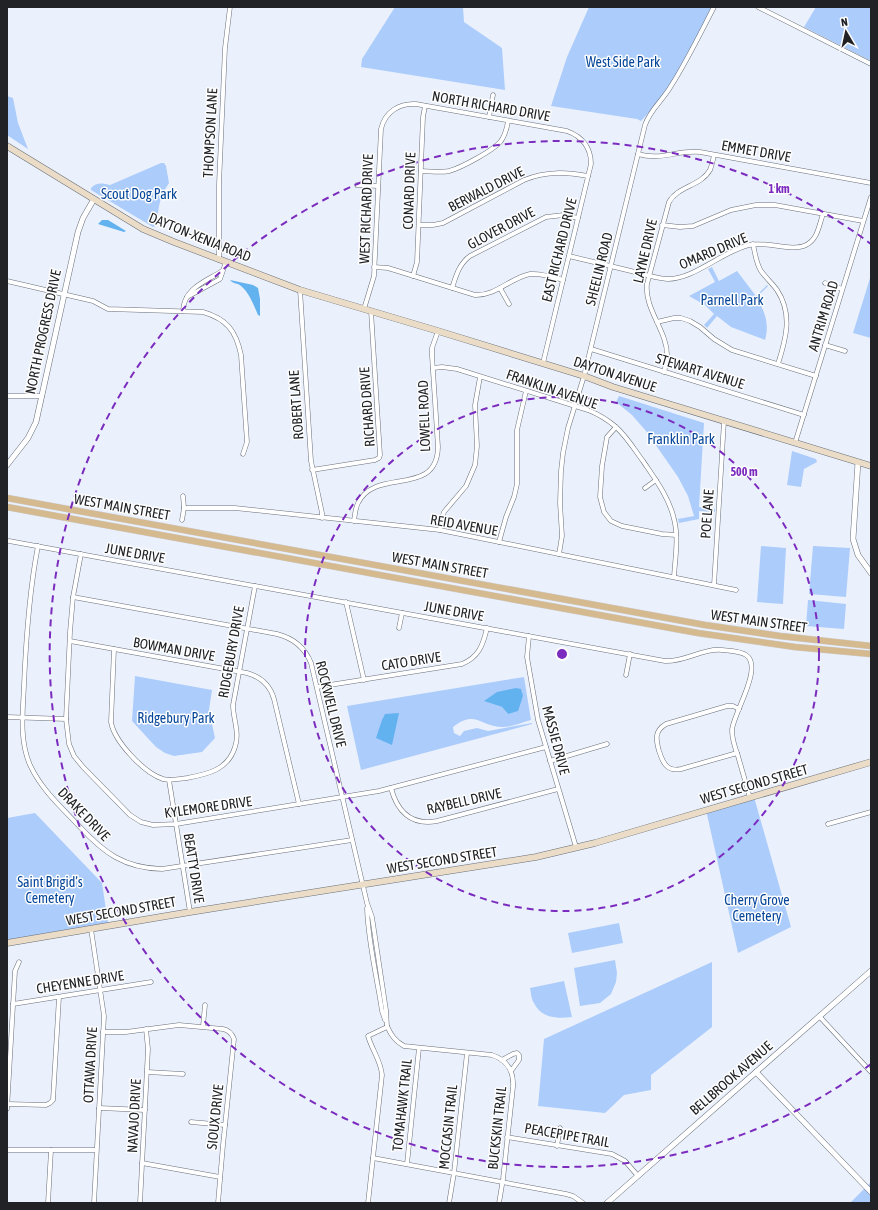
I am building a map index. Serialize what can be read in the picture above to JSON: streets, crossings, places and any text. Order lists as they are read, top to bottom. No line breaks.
{"streets":{"main road":["DAYTON-XENIA ROAD","DAYTON AVENUE","WEST MAIN STREET","WEST SECOND STREET"],"street":["NORTH RICHARD DRIVE","THOMPSON LANE","EMMET DRIVE","BERWALD DRIVE","CONARD DRIVE","WEST RICHARD DRIVE","GLOVER DRIVE","EAST RICHARD DRIVE","LAYNE DRIVE","OMARD DRIVE","SHEELIN ROAD","ANTRIM ROAD","NORTH PROGRESS DRIVE","STEWART AVENUE","FRANKLIN AVENUE","ROBERT LANE","RICHARD DRIVE","LOWELL ROAD","POE LANE","REID AVENUE","JUNE DRIVE","BOWMAN DRIVE","RIDGEBURY DRIVE","CATO DRIVE","ROCKWELL DRIVE","MASSIE DRIVE","RAYBELL DRIVE","KYLEMORE DRIVE","DRAKE DRIVE","BEATTY DRIVE","CHEYENNE DRIVE","OTTAWA DRIVE","BELLBROOK AVENUE","TOMAHAWK TRAIL","NAVAJO DRIVE","SIOUX DRIVE","MOCCASIN TRAIL","BUCKSKIN TRAIL","PEACEPIPE TRAIL"]},"crossings":[["NORTH RICHARD DRIVE","CONARD DRIVE"],["NORTH RICHARD DRIVE","WEST RICHARD DRIVE"],["NORTH RICHARD DRIVE","EAST RICHARD DRIVE"],["THOMPSON LANE","DAYTON-XENIA ROAD"],["EMMET DRIVE","LAYNE DRIVE"],["EMMET DRIVE","SHEELIN ROAD"],["BERWALD DRIVE","CONARD DRIVE"],["BERWALD DRIVE","EAST RICHARD DRIVE"],["WEST RICHARD DRIVE","DAYTON AVENUE"],["GLOVER DRIVE","EAST RICHARD DRIVE"],["DAYTON-XENIA ROAD","NORTH PROGRESS DRIVE"],["DAYTON-XENIA ROAD","DAYTON AVENUE"],["DAYTON-XENIA ROAD","ROBERT LANE"],["EAST RICHARD DRIVE","OMARD DRIVE"],["EAST RICHARD DRIVE","DAYTON AVENUE"],["LAYNE DRIVE","OMARD DRIVE"],["LAYNE DRIVE","STEWART AVENUE"],["OMARD DRIVE","SHEELIN ROAD"],["SHEELIN ROAD","STEWART AVENUE"],["SHEELIN ROAD","DAYTON AVENUE"],["SHEELIN ROAD","FRANKLIN AVENUE"],["SHEELIN ROAD","REID AVENUE"],["ANTRIM ROAD","STEWART AVENUE"],["ANTRIM ROAD","DAYTON AVENUE"],["DAYTON AVENUE","RICHARD DRIVE"],["DAYTON AVENUE","LOWELL ROAD"],["DAYTON AVENUE","POE LANE"],["FRANKLIN AVENUE","LOWELL ROAD"],["FRANKLIN AVENUE","REID AVENUE"],["ROBERT LANE","RICHARD DRIVE"],["ROBERT LANE","REID AVENUE"],["LOWELL ROAD","REID AVENUE"],["POE LANE","REID AVENUE"],["JUNE DRIVE","RIDGEBURY DRIVE"],["JUNE DRIVE","CATO DRIVE"],["JUNE DRIVE","MASSIE DRIVE"],["JUNE DRIVE","WEST SECOND STREET"],["JUNE DRIVE","KYLEMORE DRIVE"],["JUNE DRIVE","DRAKE DRIVE"],["BOWMAN DRIVE","RIDGEBURY DRIVE"],["BOWMAN DRIVE","KYLEMORE DRIVE"],["RIDGEBURY DRIVE","ROCKWELL DRIVE"],["RIDGEBURY DRIVE","BEATTY DRIVE"],["CATO DRIVE","ROCKWELL DRIVE"],["ROCKWELL DRIVE","WEST SECOND STREET"],["ROCKWELL DRIVE","KYLEMORE DRIVE"],["ROCKWELL DRIVE","DRAKE DRIVE"],["ROCKWELL DRIVE","TOMAHAWK TRAIL"],["MASSIE DRIVE","WEST SECOND STREET"],["MASSIE DRIVE","RAYBELL DRIVE"],["MASSIE DRIVE","KYLEMORE DRIVE"],["WEST SECOND STREET","BEATTY DRIVE"],["WEST SECOND STREET","OTTAWA DRIVE"],["RAYBELL DRIVE","KYLEMORE DRIVE"],["KYLEMORE DRIVE","BEATTY DRIVE"],["DRAKE DRIVE","BEATTY DRIVE"],["CHEYENNE DRIVE","OTTAWA DRIVE"],["BELLBROOK AVENUE","PEACEPIPE TRAIL"],["BUCKSKIN TRAIL","PEACEPIPE TRAIL"]],"parks":["West Side Park","Scout Dog Park","Parnell Park","Franklin Park","Ridgebury Park","Saint Brigid’s Cemetery","Cherry Grove Cemetery"],"north":"top","rings":["1 km","500 m"]}
